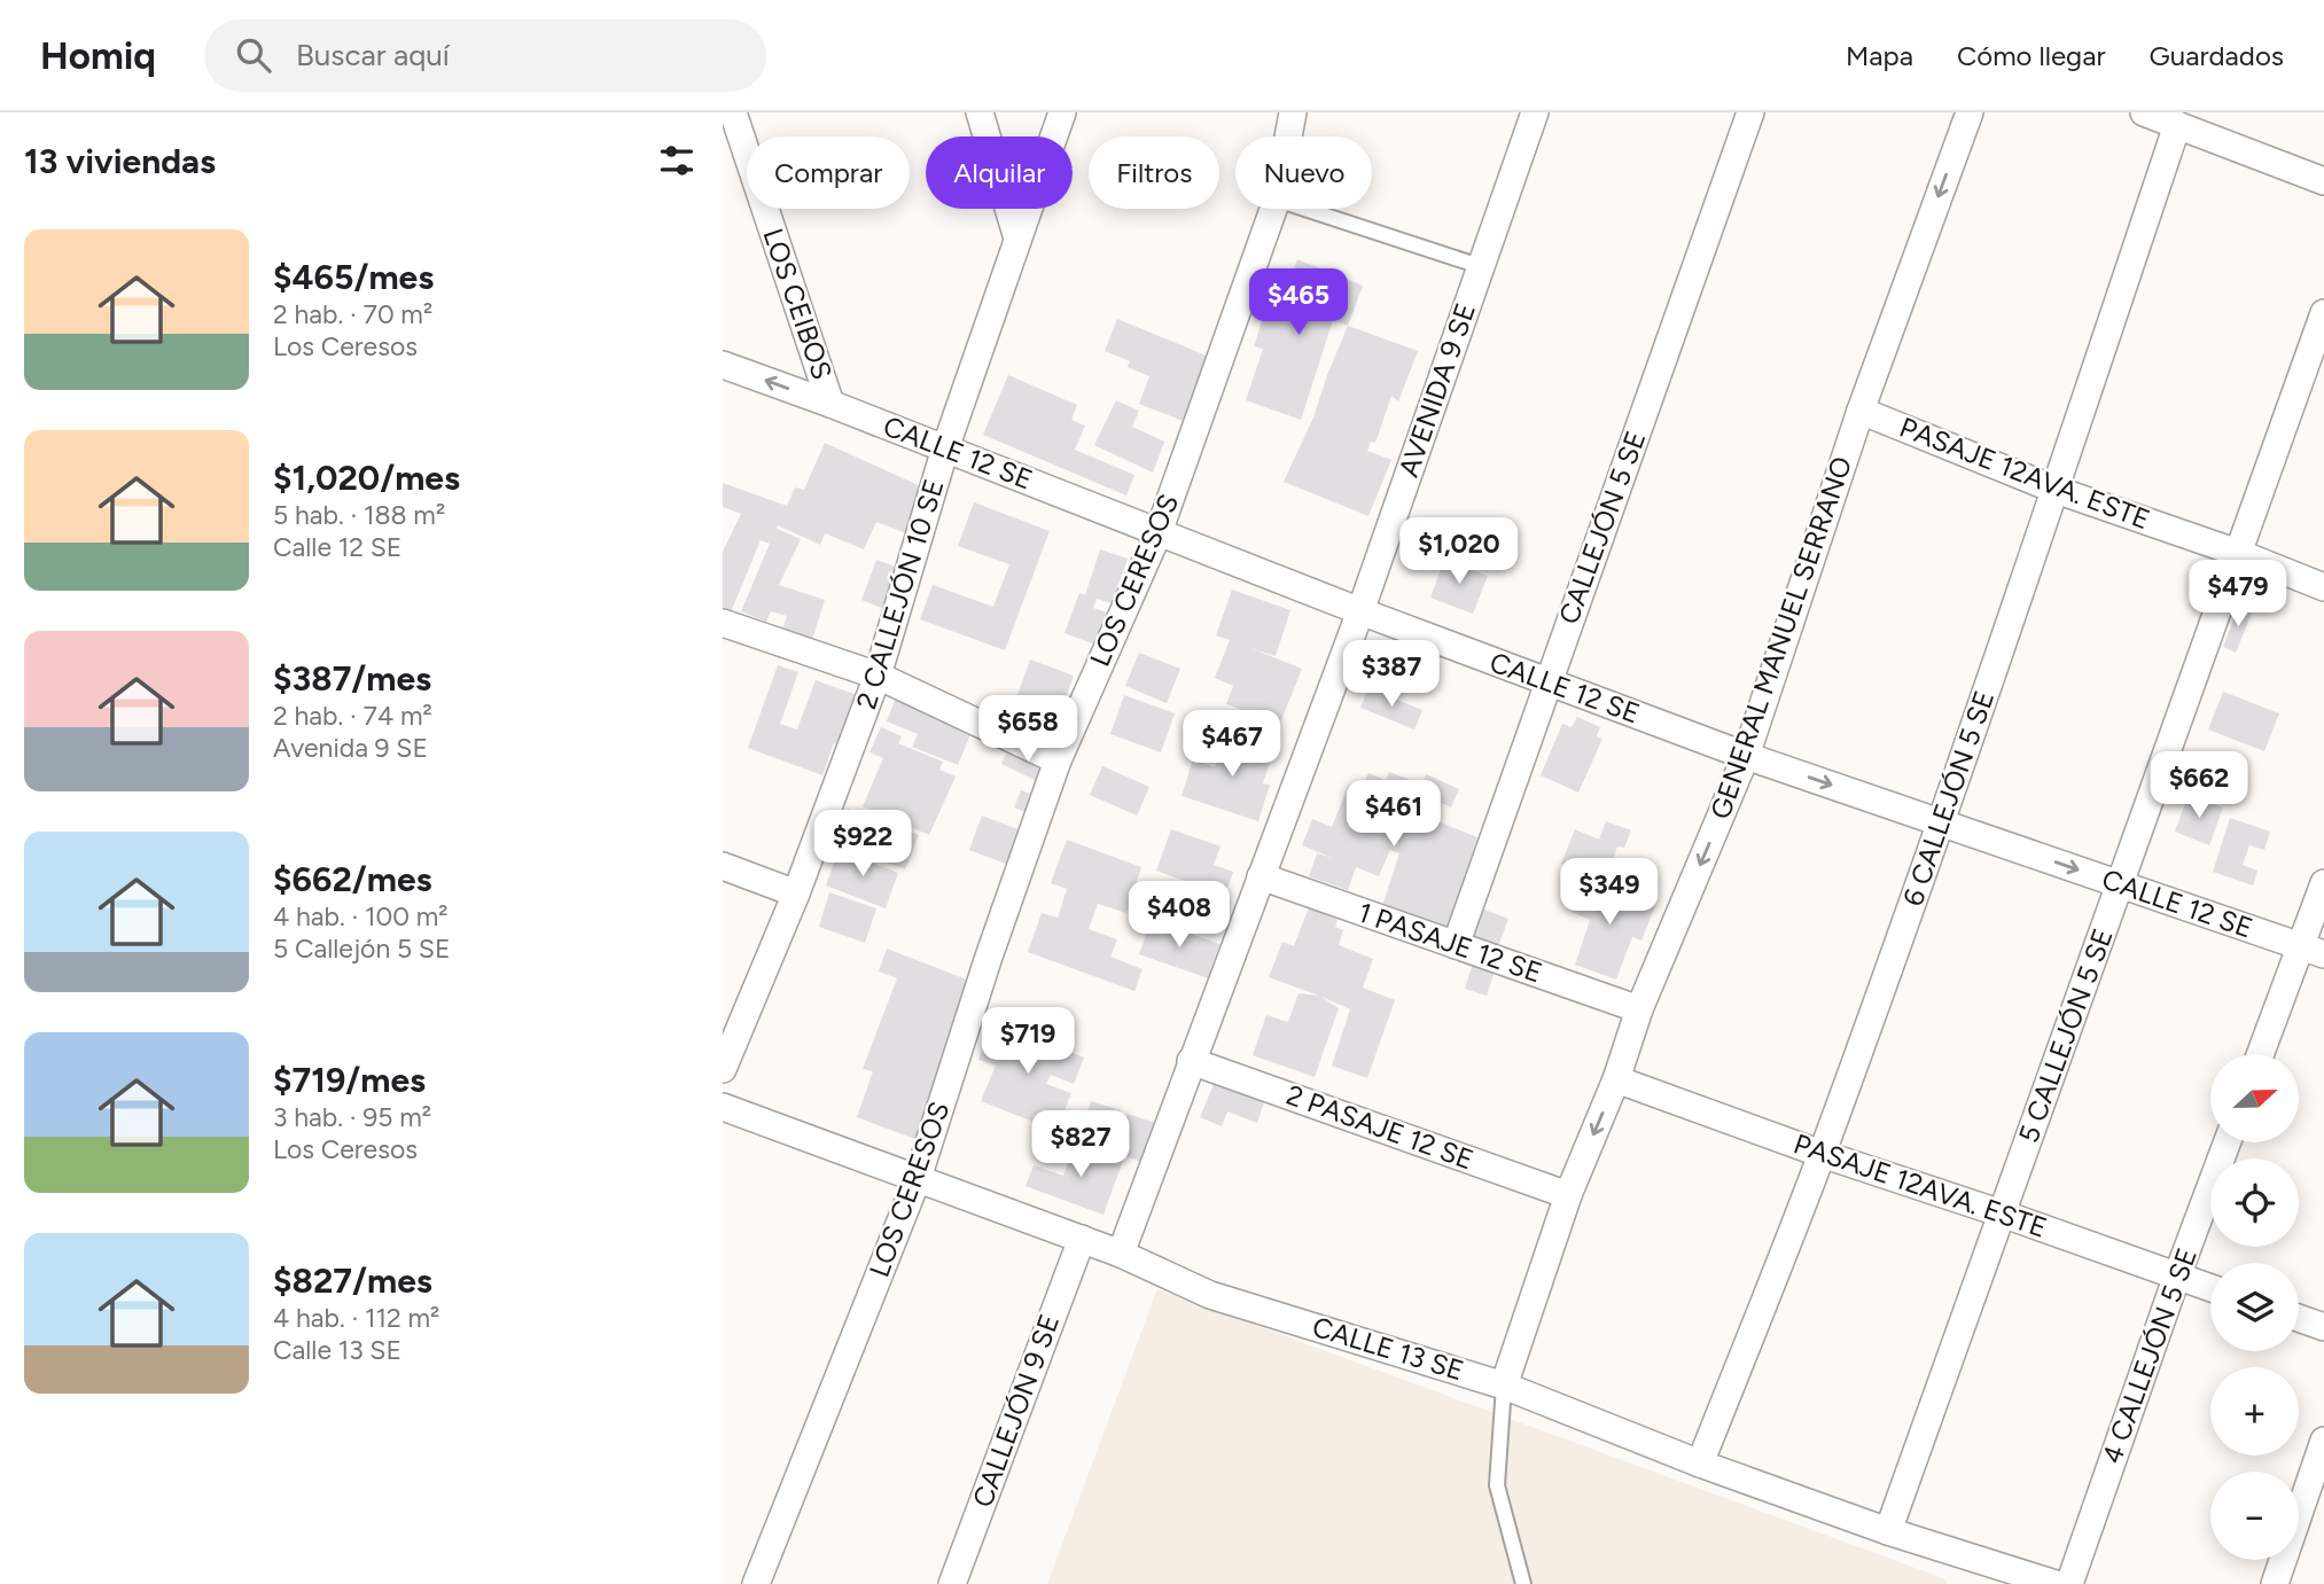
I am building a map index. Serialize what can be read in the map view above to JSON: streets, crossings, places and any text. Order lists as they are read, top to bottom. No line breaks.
{"streets":{"street":["LOS CEIBOS","AVENIDA 9 SE","CALLE 12 SE","PASAJE 12AVA. ESTE","CALLEJÓN 5 SE","LOS CERESOS","2 CALLEJÓN 10 SE","GENERAL MANUEL SERRANO","6 CALLEJÓN 5 SE","1 PASAJE 12 SE","5 CALLEJÓN 5 SE","2 PASAJE 12 SE","CALLE 13 SE","4 CALLEJÓN 5 SE","CALLEJÓN 9 SE"]},"crossings":[["LOS CEIBOS","CALLE 12 SE"],["AVENIDA 9 SE","CALLE 12 SE"],["AVENIDA 9 SE","1 PASAJE 12 SE"],["AVENIDA 9 SE","2 PASAJE 12 SE"],["AVENIDA 9 SE","CALLE 13 SE"],["CALLE 12 SE","CALLEJÓN 5 SE"],["CALLE 12 SE","LOS CERESOS"],["CALLE 12 SE","2 CALLEJÓN 10 SE"],["CALLE 12 SE","GENERAL MANUEL SERRANO"],["CALLE 12 SE","6 CALLEJÓN 5 SE"],["CALLE 12 SE","5 CALLEJÓN 5 SE"],["PASAJE 12AVA. ESTE","GENERAL MANUEL SERRANO"],["PASAJE 12AVA. ESTE","6 CALLEJÓN 5 SE"],["PASAJE 12AVA. ESTE","5 CALLEJÓN 5 SE"],["PASAJE 12AVA. ESTE","4 CALLEJÓN 5 SE"],["CALLEJÓN 5 SE","1 PASAJE 12 SE"],["LOS CERESOS","CALLE 13 SE"],["GENERAL MANUEL SERRANO","1 PASAJE 12 SE"],["GENERAL MANUEL SERRANO","2 PASAJE 12 SE"],["GENERAL MANUEL SERRANO","CALLE 13 SE"],["6 CALLEJÓN 5 SE","CALLE 13 SE"],["5 CALLEJÓN 5 SE","CALLE 13 SE"],["CALLE 13 SE","CALLEJÓN 9 SE"]],"one_way":["GENERAL MANUEL SERRANO"],"north":"right","page":{"header":"Homiq","search":"Buscar aquí","nav":["Mapa","Cómo llegar","Guardados"],"heading":"13 viviendas","chip":["Comprar","Alquilar","Filtros","Nuevo"],"list":[{"name":"$465/mes","note":"2 hab. · 70 m² · Los Ceresos"},{"name":"$1,020/mes","note":"5 hab. · 188 m² · Calle 12 SE"},{"name":"$387/mes","note":"2 hab. · 74 m² · Avenida 9 SE"},{"name":"$662/mes","note":"4 hab. · 100 m² · 5 Callejón 5 SE"},{"name":"$719/mes","note":"3 hab. · 95 m² · Los Ceresos"},{"name":"$827/mes","note":"4 hab. · 112 m² · Calle 13 SE"}],"price":["$465","$1,020","$479","$387","$658","$467","$662","$461","$922","$349","$408","$719","$827"],"map_buttons":["+","−"]}}
